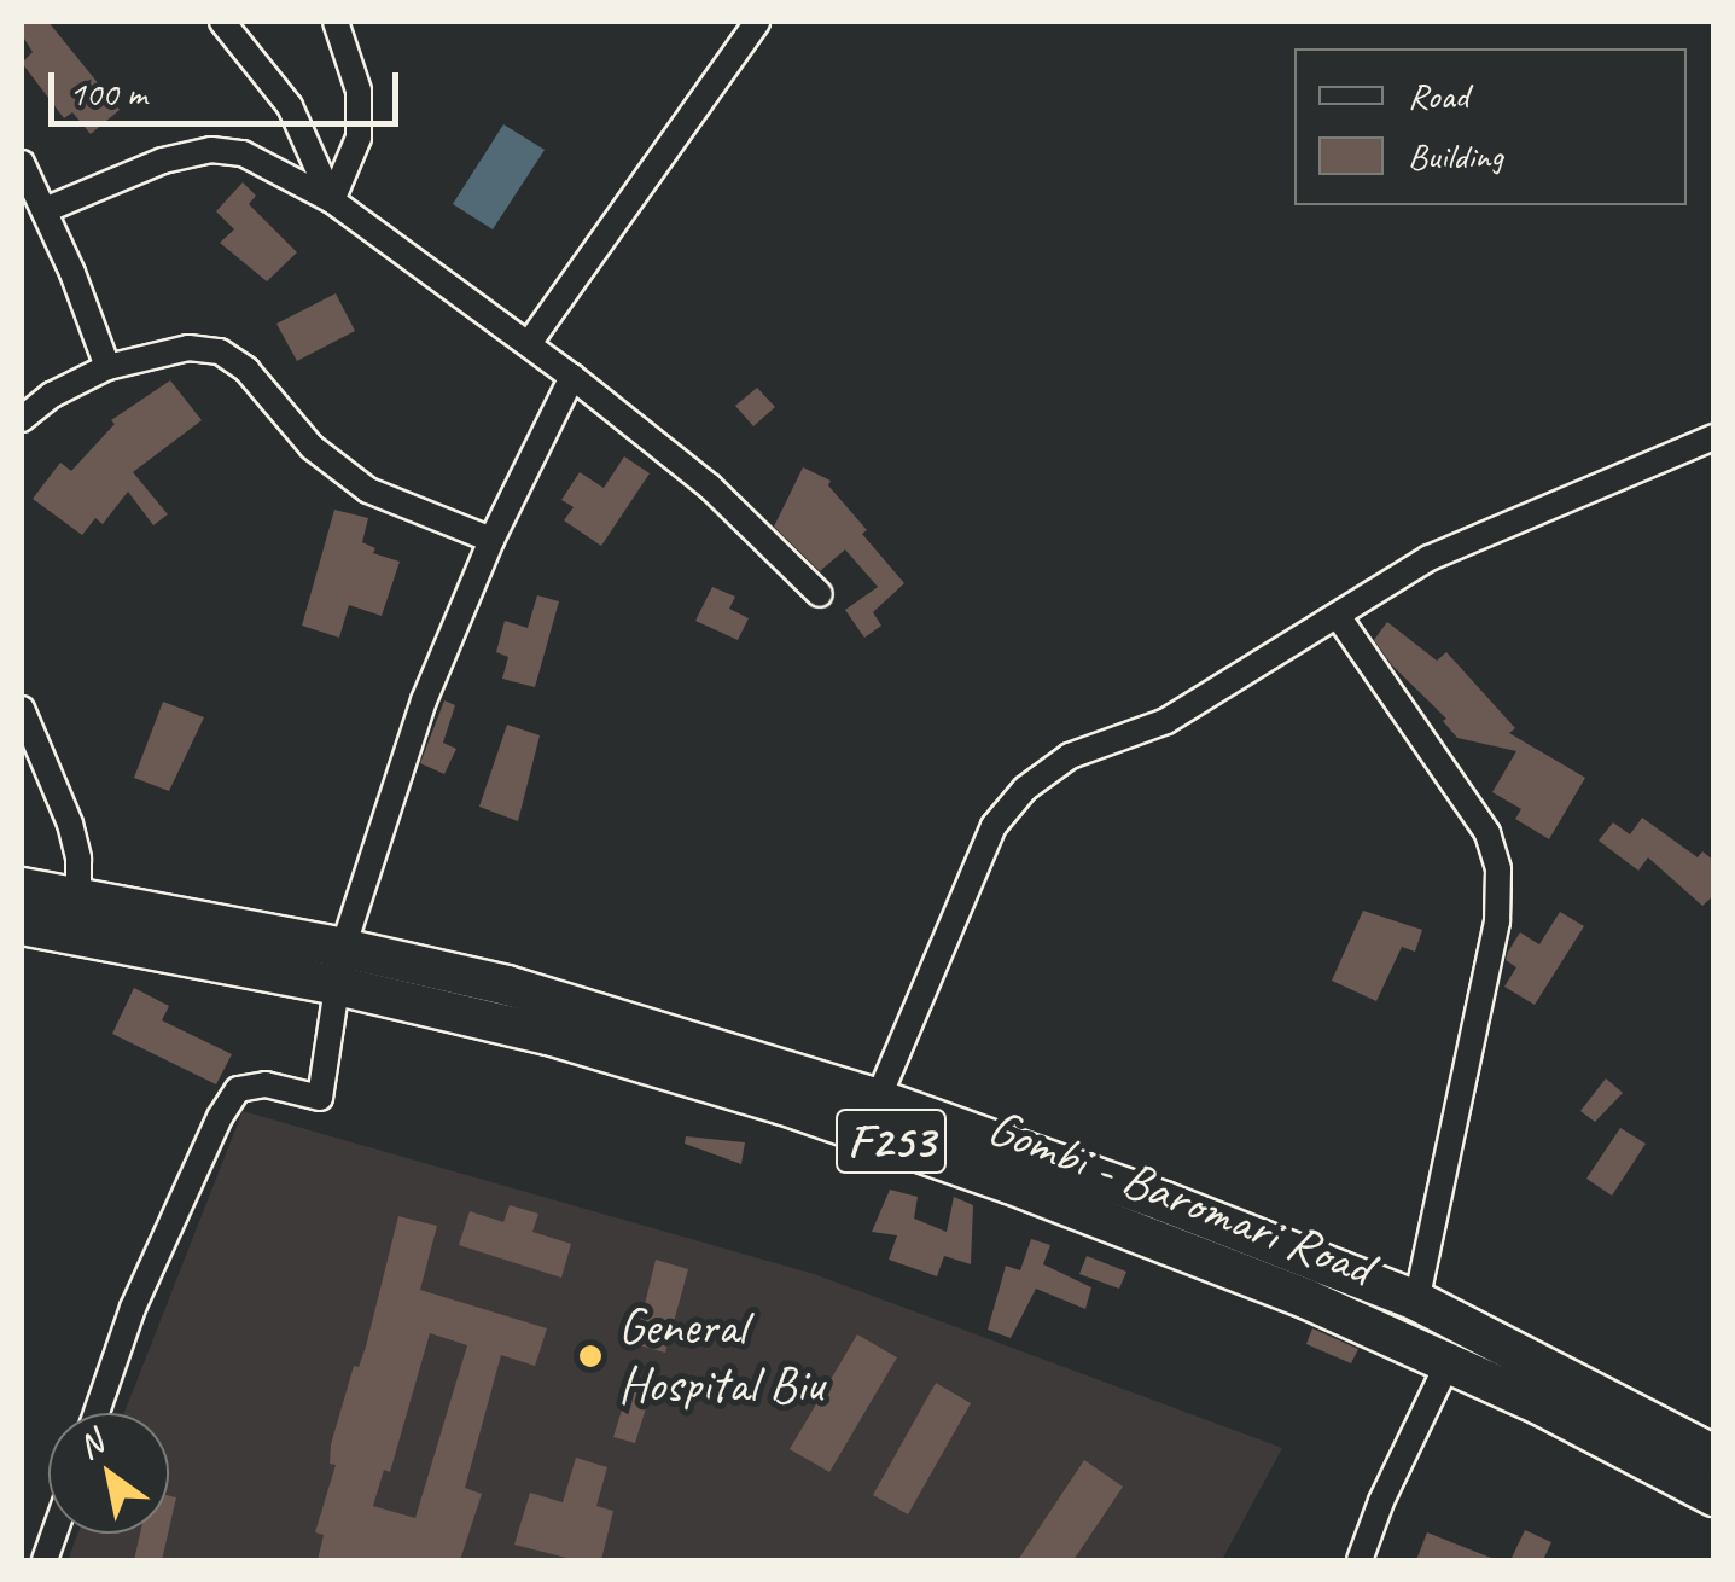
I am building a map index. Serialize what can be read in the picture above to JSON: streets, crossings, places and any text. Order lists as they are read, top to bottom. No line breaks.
{"streets":{"main road":["F253","Gombi - Baromari Road"]},"places":["General Hospital Biu"],"legend":["Road","Building"],"scale_bar":"100 m","north":"top left"}
